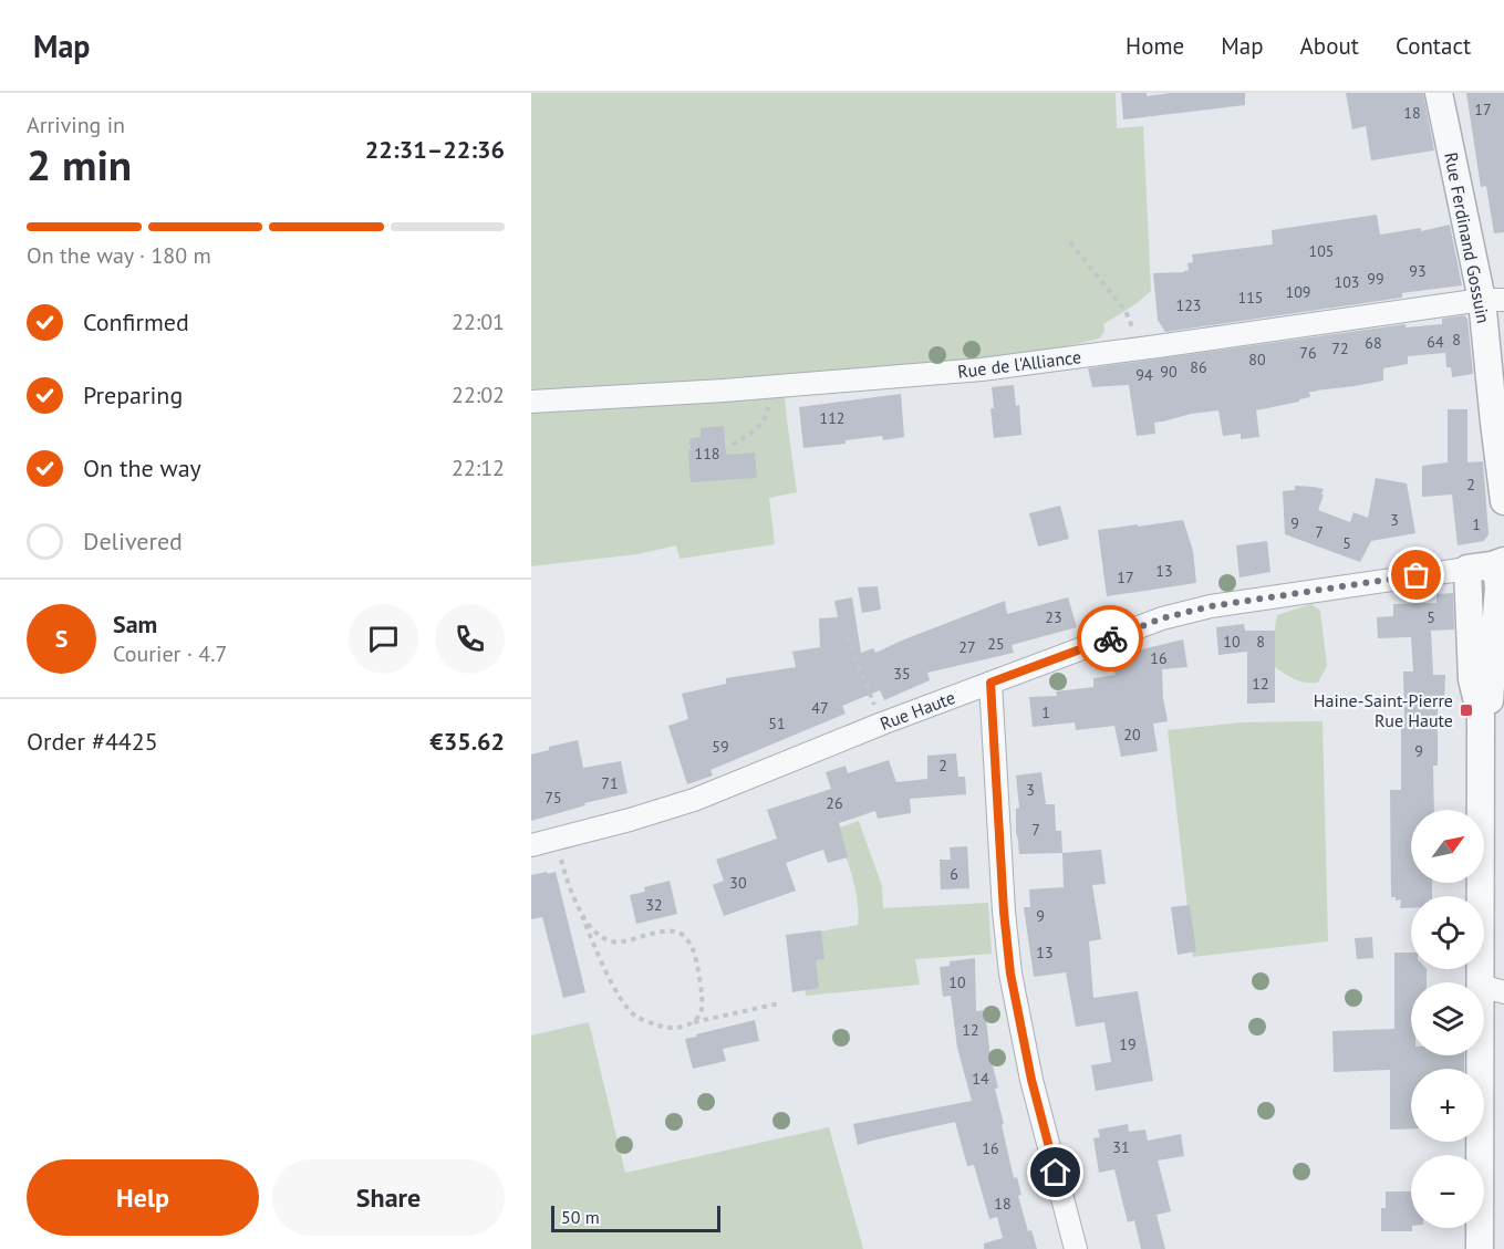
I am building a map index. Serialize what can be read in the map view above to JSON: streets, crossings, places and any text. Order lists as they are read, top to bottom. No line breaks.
{"streets":{"street":["Rue Ferdinand Gossuin","Rue de l'Alliance","Rue Haute"]},"crossings":[["Rue Ferdinand Gossuin","Rue de l'Alliance"]],"places":{"transit":["Haine-Saint-Pierre Rue Haute"]},"house_numbers":["17","18","105","93","99","103","109","115","123","8","64","68","72","76","80","86","90","94","112","118","2","3","9","1","7","5","13","17","23","5","10","8","25","27","16","35","12","47","1","51","20","59","9","2","71","3","75","26","7","6","30","32","9","13","10","12","19","14","31","16","18"],"scale_bar":"50 m","north":"top right","page":{"header":"Map","nav":["Home","Map","About","Contact"],"heading":["2 min","Arriving in","22:31–22:36"],"panel":["Sam","Courier · 4.7","Order #4425","€35.62"],"bar":"On the way · 180 m","list":[["Confirmed","22:01"],["Preparing","22:02"],["On the way","22:12"],"Delivered"],"round":"S","map_buttons":["+","−"],"buttons":["Help","Share"],"scale":"50 m"}}
